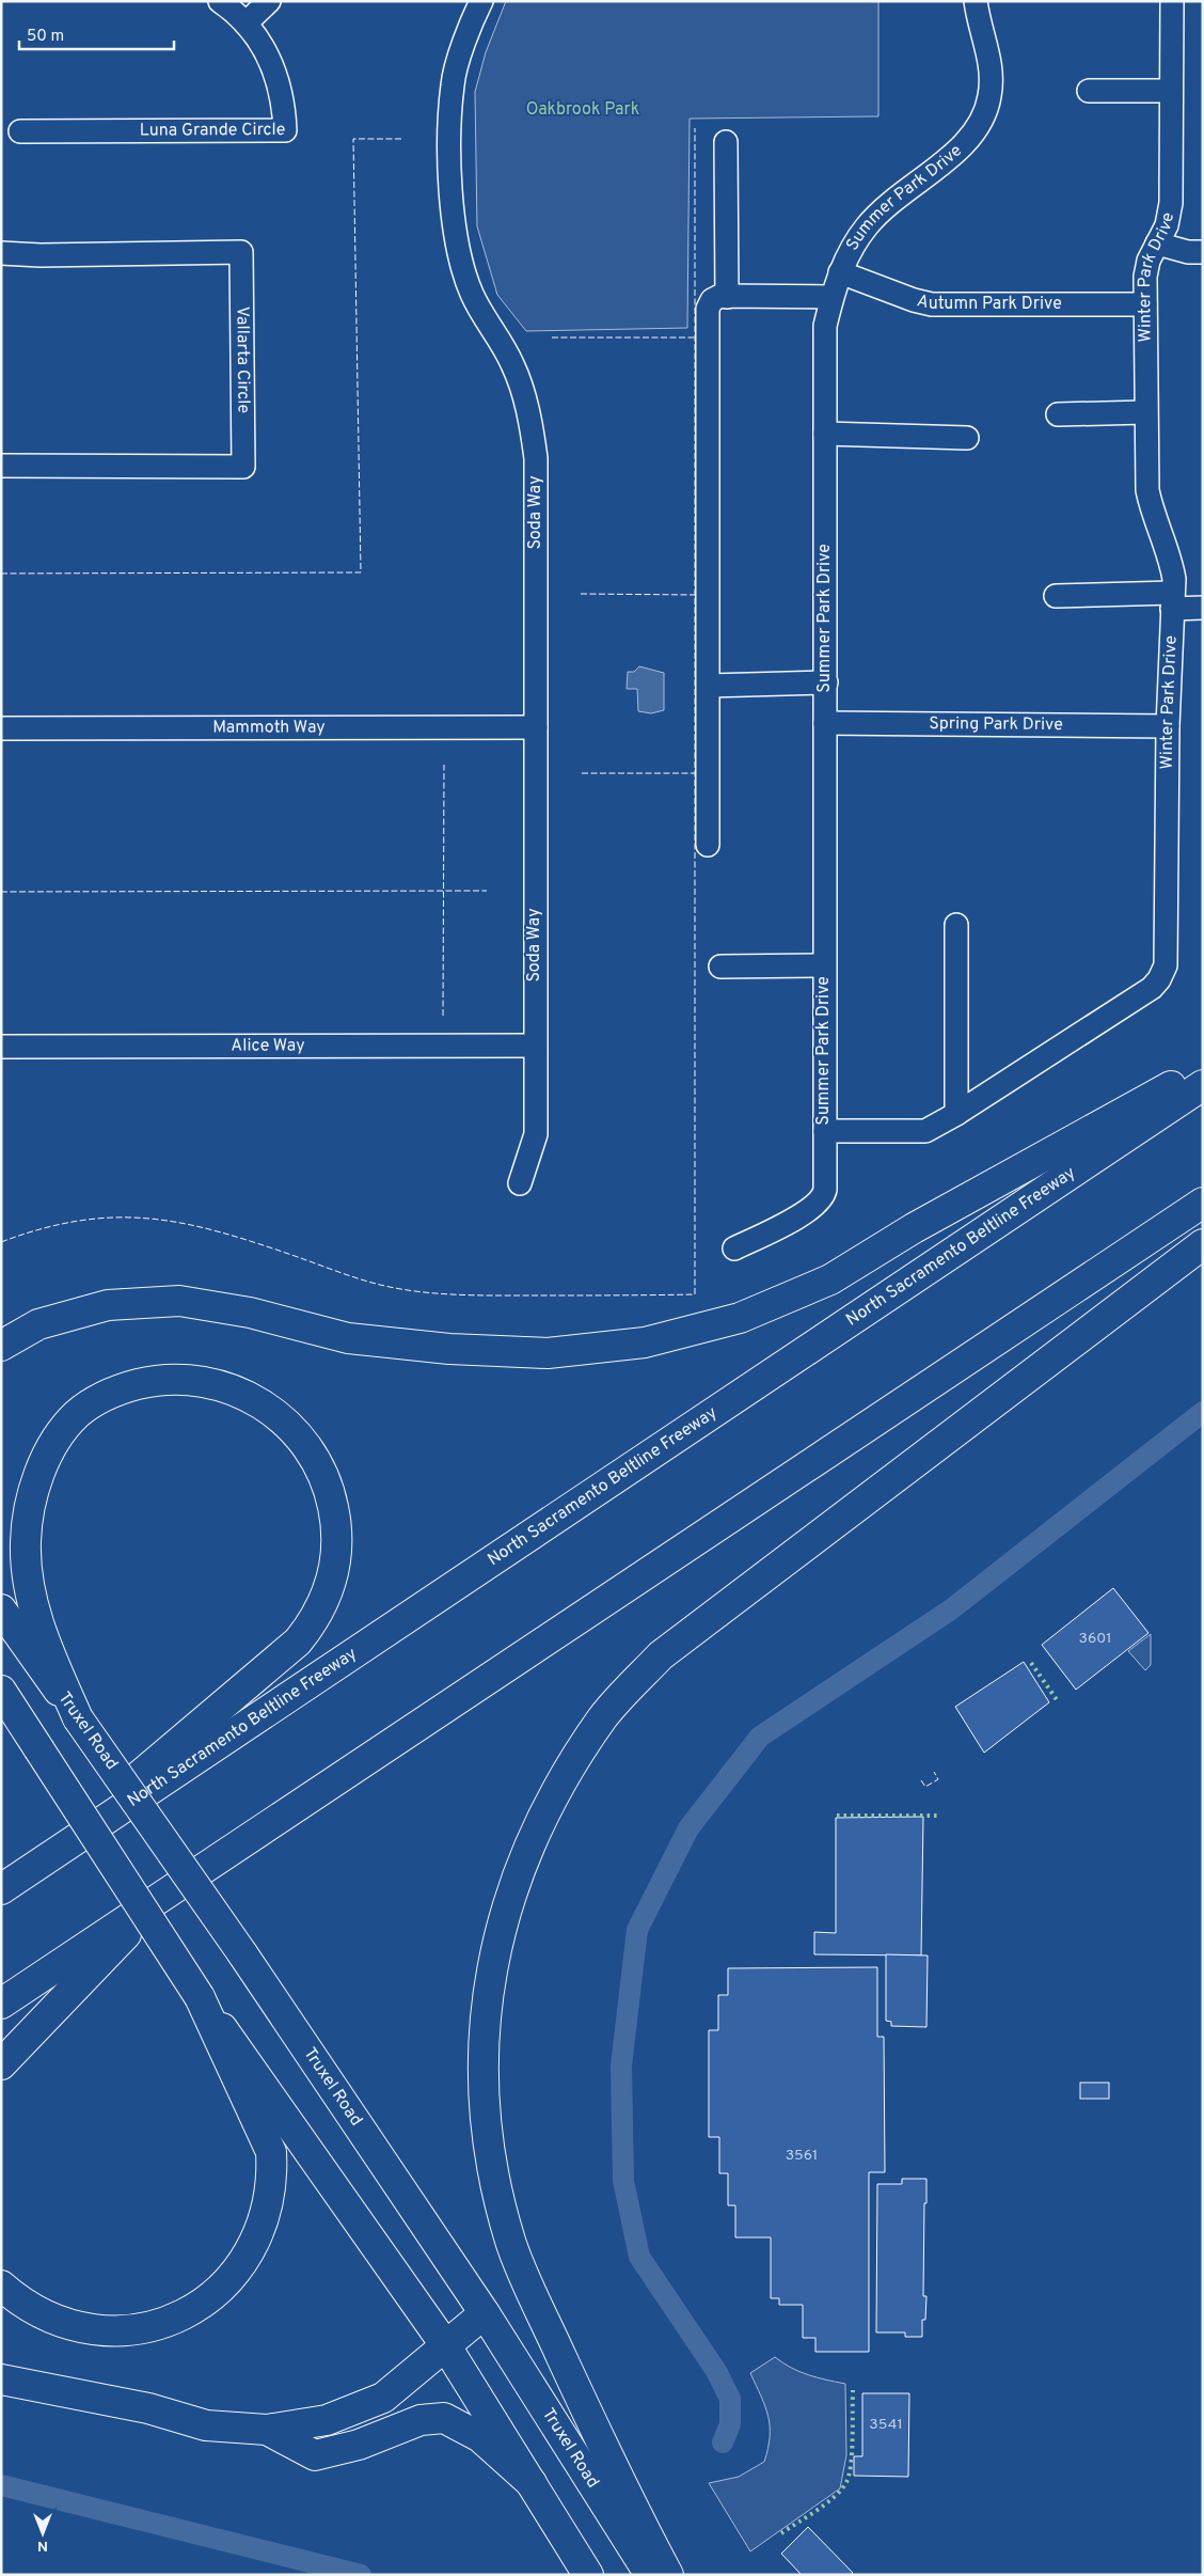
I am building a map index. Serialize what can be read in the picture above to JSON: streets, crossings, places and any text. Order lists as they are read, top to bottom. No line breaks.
{"streets":{"main road":["North Sacramento Beltline Freeway","Truxel Road"],"street":["Luna Grande Circle","Summer Park Drive","Winter Park Drive","Autumn Park Drive","Vallarta Circle","Soda Way","Spring Park Drive","Mammoth Way","Alice Way"]},"crossings":[["Summer Park Drive","Winter Park Drive"],["Summer Park Drive","Autumn Park Drive"],["Summer Park Drive","Spring Park Drive"],["Winter Park Drive","Autumn Park Drive"],["Winter Park Drive","Spring Park Drive"],["Soda Way","Mammoth Way"],["Soda Way","Alice Way"]],"parks":["Oakbrook Park"],"house_numbers":["3601","3561","3541"],"scale_bar":"50 m","north":"bottom"}
